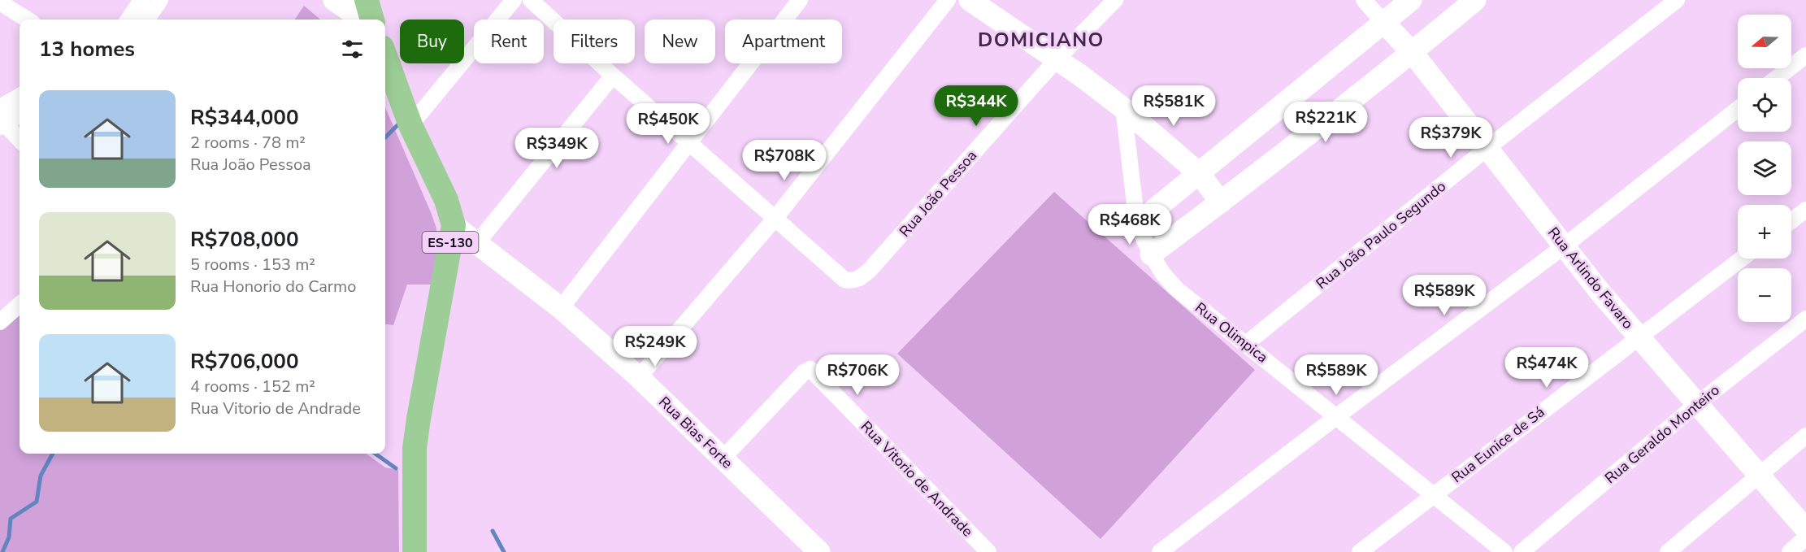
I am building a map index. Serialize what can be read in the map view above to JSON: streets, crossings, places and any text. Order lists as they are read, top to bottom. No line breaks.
{"streets":{"main road":["ES-130"],"street":["Rua João Pessoa","Rua João Paulo Segundo","Rua Arlindo Favaro","Rua Olimpica","Rua Bias Forte","Rua Geraldo Monteiro","Rua Eunice de Sá","Rua Vitorio de Andrade"]},"crossings":[["Rua João Paulo Segundo","Rua Arlindo Favaro"],["Rua João Paulo Segundo","Rua Olimpica"],["ES-130","Rua Bias Forte"],["Rua Arlindo Favaro","Rua Geraldo Monteiro"],["Rua Arlindo Favaro","Rua Eunice de Sá"],["Rua Olimpica","Rua Eunice de Sá"],["Rua Bias Forte","Rua Vitorio de Andrade"]],"districts":["DOMICIANO"],"north":"left","page":{"map_buttons":["+","−"],"chip":["Buy","Rent","Filters","New","Apartment"],"heading":"13 homes","list":[{"name":"R$344,000","note":"2 rooms · 78 m² · Rua João Pessoa"},{"name":"R$708,000","note":"5 rooms · 153 m² · Rua Honorio do Carmo"},{"name":"R$706,000","note":"4 rooms · 152 m² · Rua Vitorio de Andrade"}],"price":["R$344K","R$581K","R$221K","R$450K","R$379K","R$349K","R$708K","R$468K","R$589K","R$249K","R$474K","R$706K","R$589K"]}}
